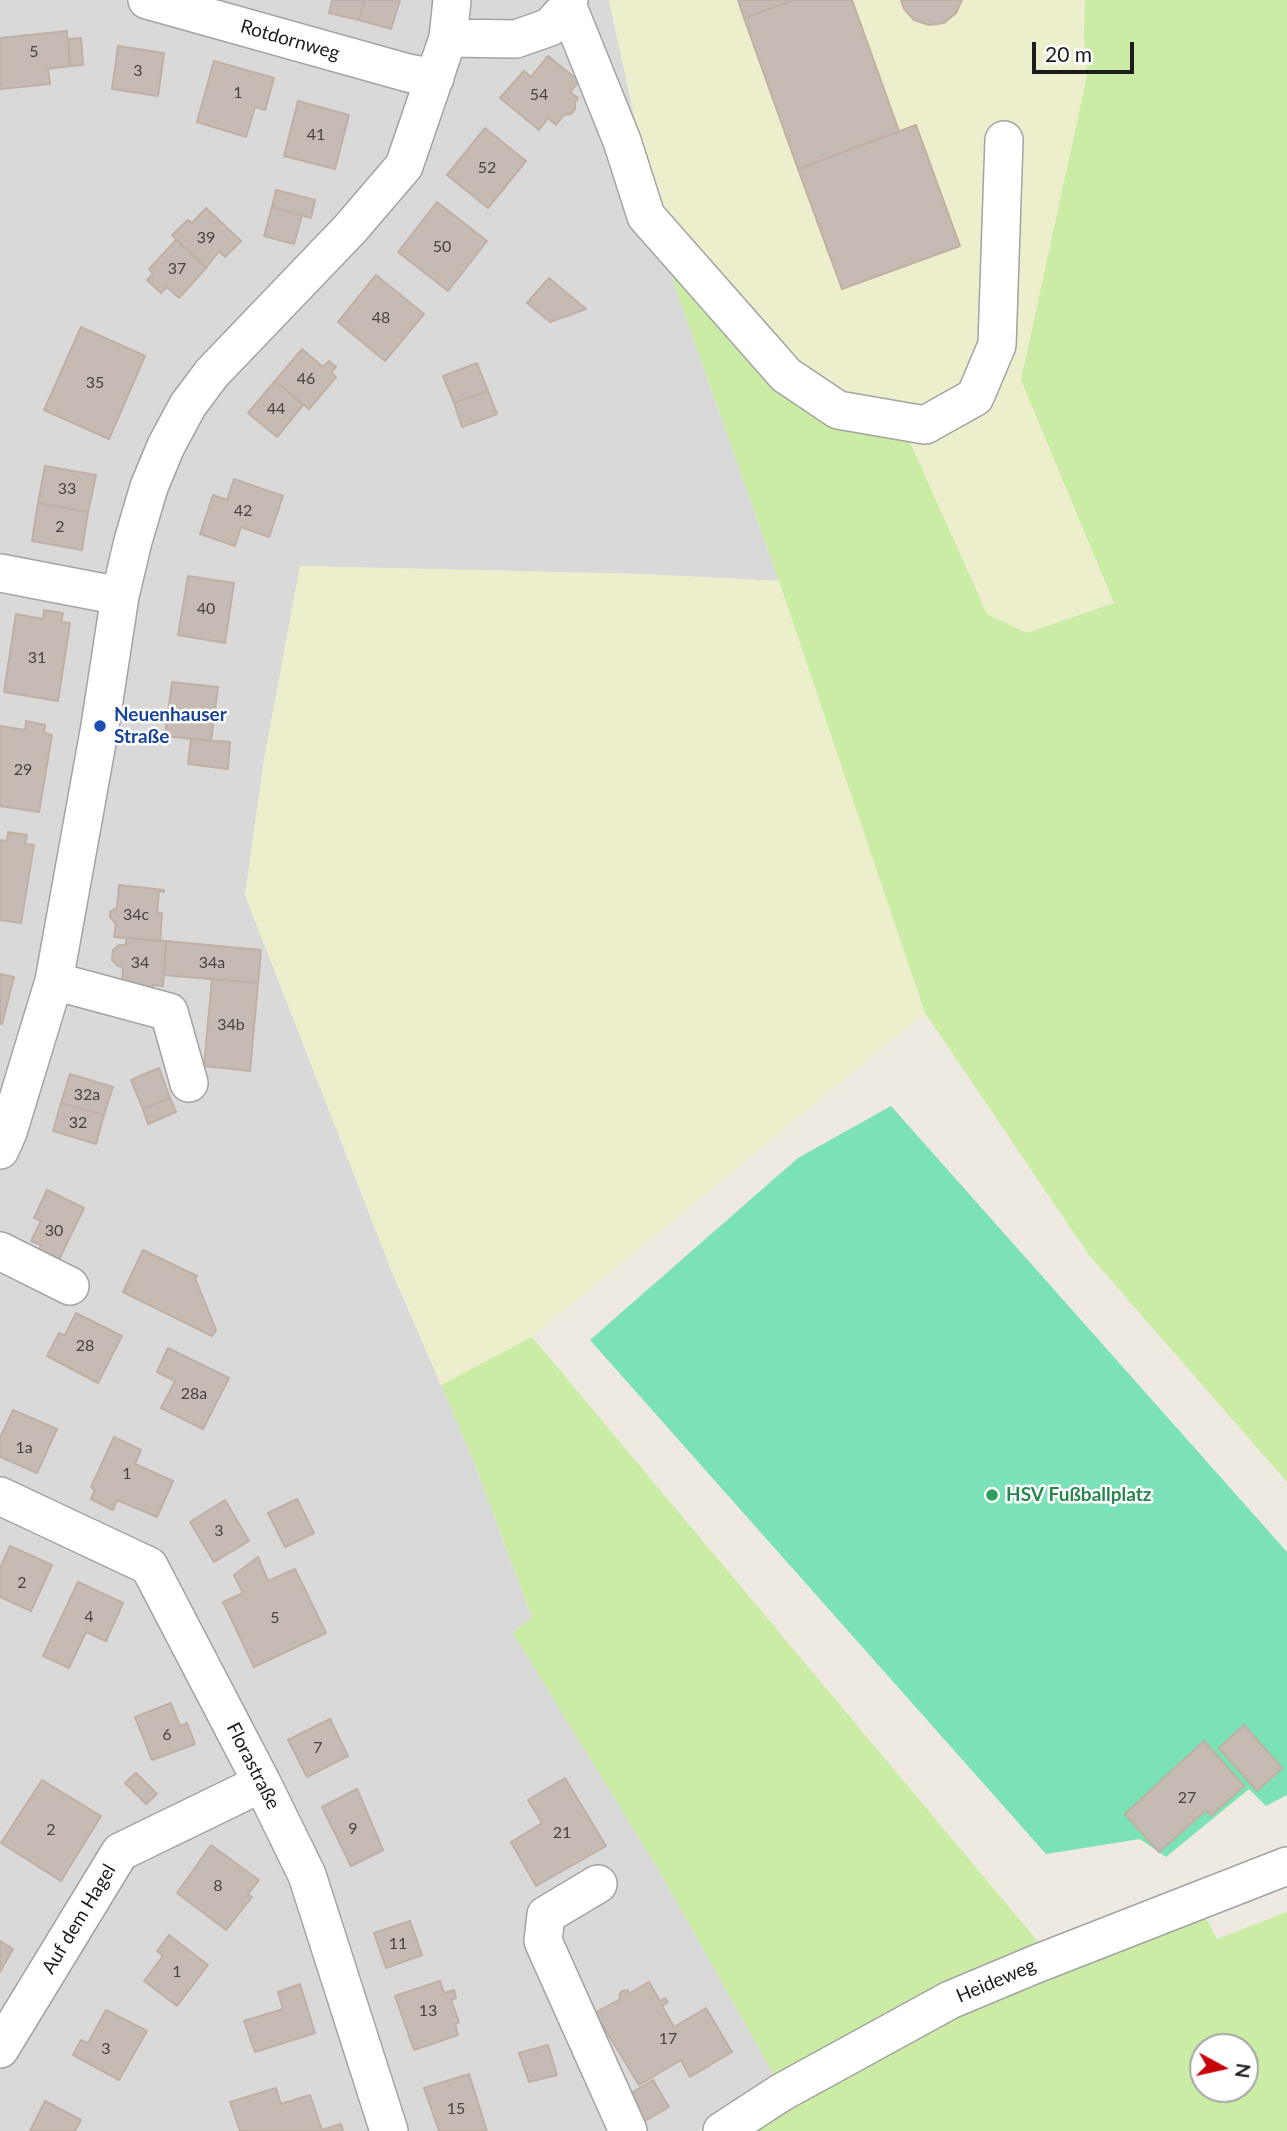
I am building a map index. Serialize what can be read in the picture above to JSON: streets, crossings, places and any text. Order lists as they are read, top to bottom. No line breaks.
{"streets":{"street":["Rotdornweg","Florastraße","Auf dem Hagel","Heideweg"]},"crossings":[["Florastraße","Auf dem Hagel"]],"places":["Neuenhauser Straße","HSV Fußballplatz"],"house_numbers":["5","3","1","54","41","52","39","50","37","48","46","35","44","33","42","2","40","31","29","34c","34","34a","34b","32a","32","30","28","28a","1a","1","3","2","4","5","6","7","27","9","2","21","8","11","1","13","17","3","15"],"scale_bar":"20 m","north":"right"}
